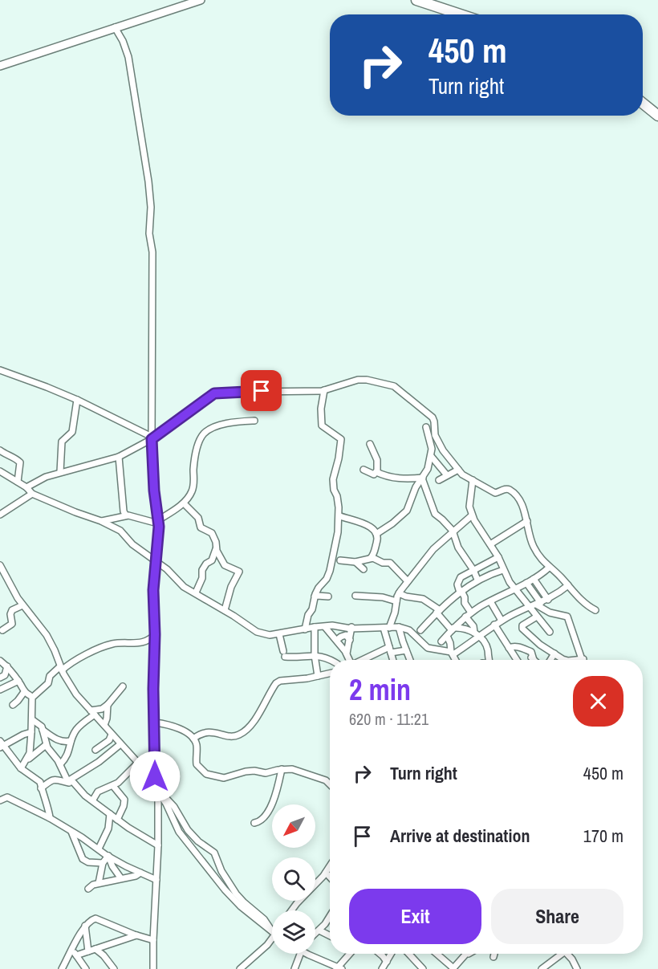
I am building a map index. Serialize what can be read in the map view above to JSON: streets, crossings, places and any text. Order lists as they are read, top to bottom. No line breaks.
{"north":"bottom left","page":{"turn":["450 m","Turn right"],"heading":["2 min","620 m · 11:21"],"list":[{"name":"Turn right","value":"450 m"},{"name":"Arrive at destination","value":"170 m"}],"buttons":["Exit","Share"]}}
